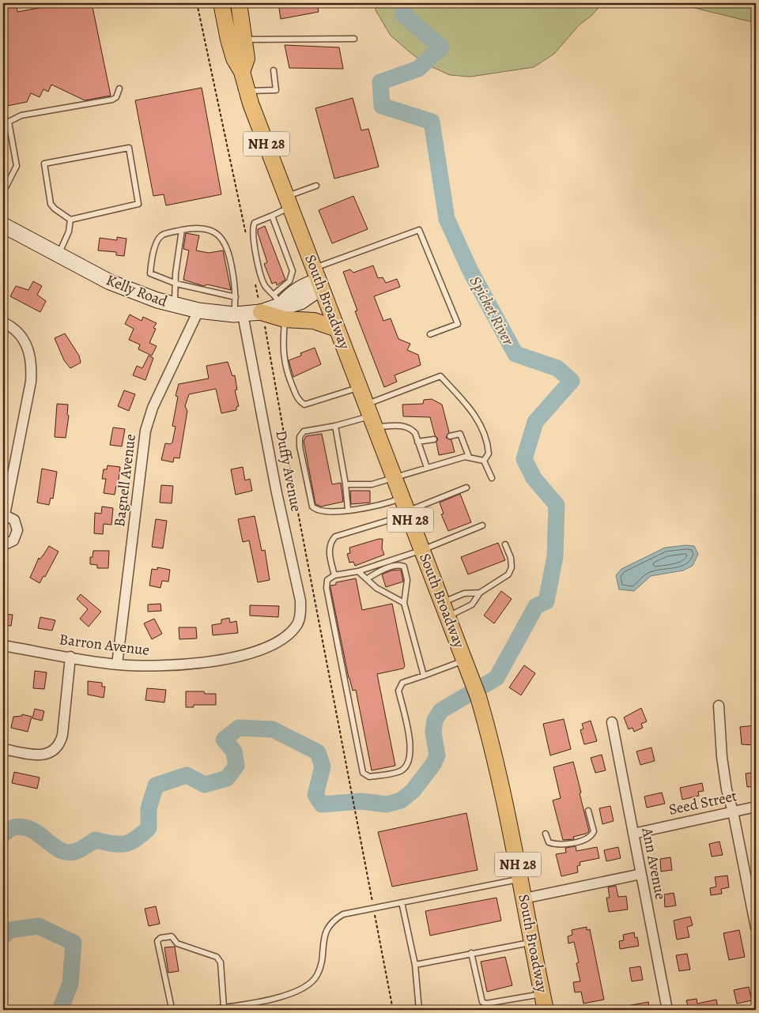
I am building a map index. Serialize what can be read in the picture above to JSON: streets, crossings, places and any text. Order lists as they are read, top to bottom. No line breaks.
{"streets":{"main road":["NH 28","South Broadway"],"street":["Kelly Road","Duffy Avenue","Bagnell Avenue","Barron Avenue","Seed Street","Ann Avenue"]},"crossings":[["Kelly Road","Duffy Avenue"],["Kelly Road","Bagnell Avenue"],["Duffy Avenue","Barron Avenue"],["Bagnell Avenue","Barron Avenue"],["Seed Street","Ann Avenue"]],"water":["Spicket River"]}
